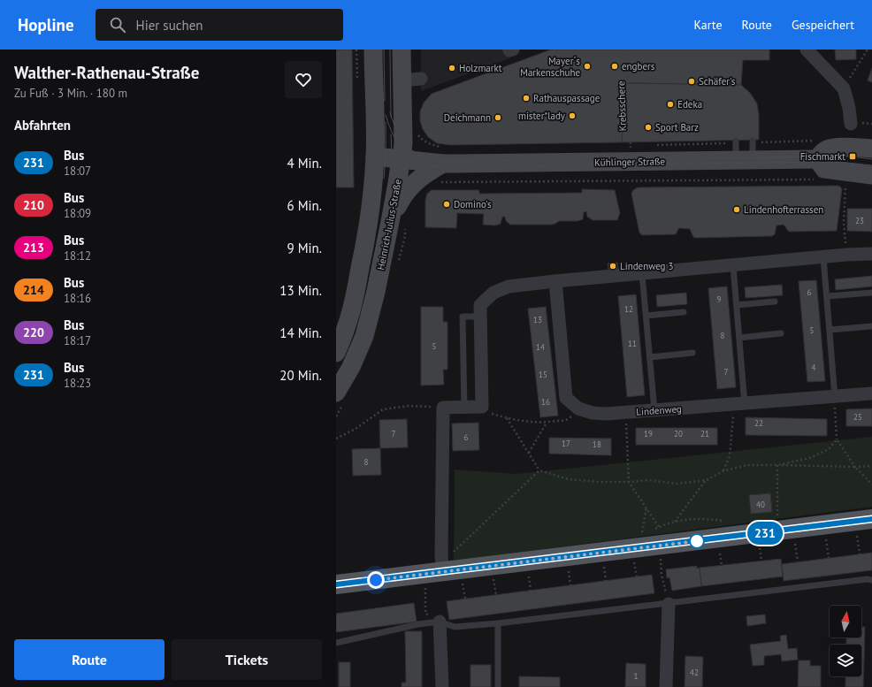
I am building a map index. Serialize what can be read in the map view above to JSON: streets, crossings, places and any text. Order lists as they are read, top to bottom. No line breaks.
{"streets":{"street":["Kühlinger Straße","Heinrich-Julius-Straße","Lindenweg"],"path":["Krebsschere"]},"crossings":[["Krebsschere","Kühlinger Straße"],["Kühlinger Straße","Heinrich-Julius-Straße"]],"places":{"other":["Mayer´s Markenschuhe","engbers","Holzmarkt","Schäfer's","Rathauspassage","Edeka","mister*lady","Deichmann","Sport Barz","Domino's","Lindenhofterrassen","Lindenweg 3"],"transit":["Fischmarkt"]},"lines":["bus line 231"],"house_numbers":["23","6","9","12","13","5","8","11","5","14","4","7","15","16","25","22","7","19","20","21","6","17","18","8","40","42","1"],"north":"top","page":{"header":"Hopline","search":"Hier suchen","nav":["Karte","Route","Gespeichert"],"heading":[["Walther-Rathenau-Straße","Zu Fuß · 3 Min. · 180 m"],"Abfahrten"],"on_map":"231","list":[{"mark":"231","name":"Bus","note":"18:07","value":"4 Min."},{"mark":"210","name":"Bus","note":"18:09","value":"6 Min."},{"mark":"213","name":"Bus","note":"18:12","value":"9 Min."},{"mark":"214","name":"Bus","note":"18:16","value":"13 Min."},{"mark":"220","name":"Bus","note":"18:17","value":"14 Min."},{"mark":"231","name":"Bus","note":"18:23","value":"20 Min."}],"buttons":["Route","Tickets"]}}
